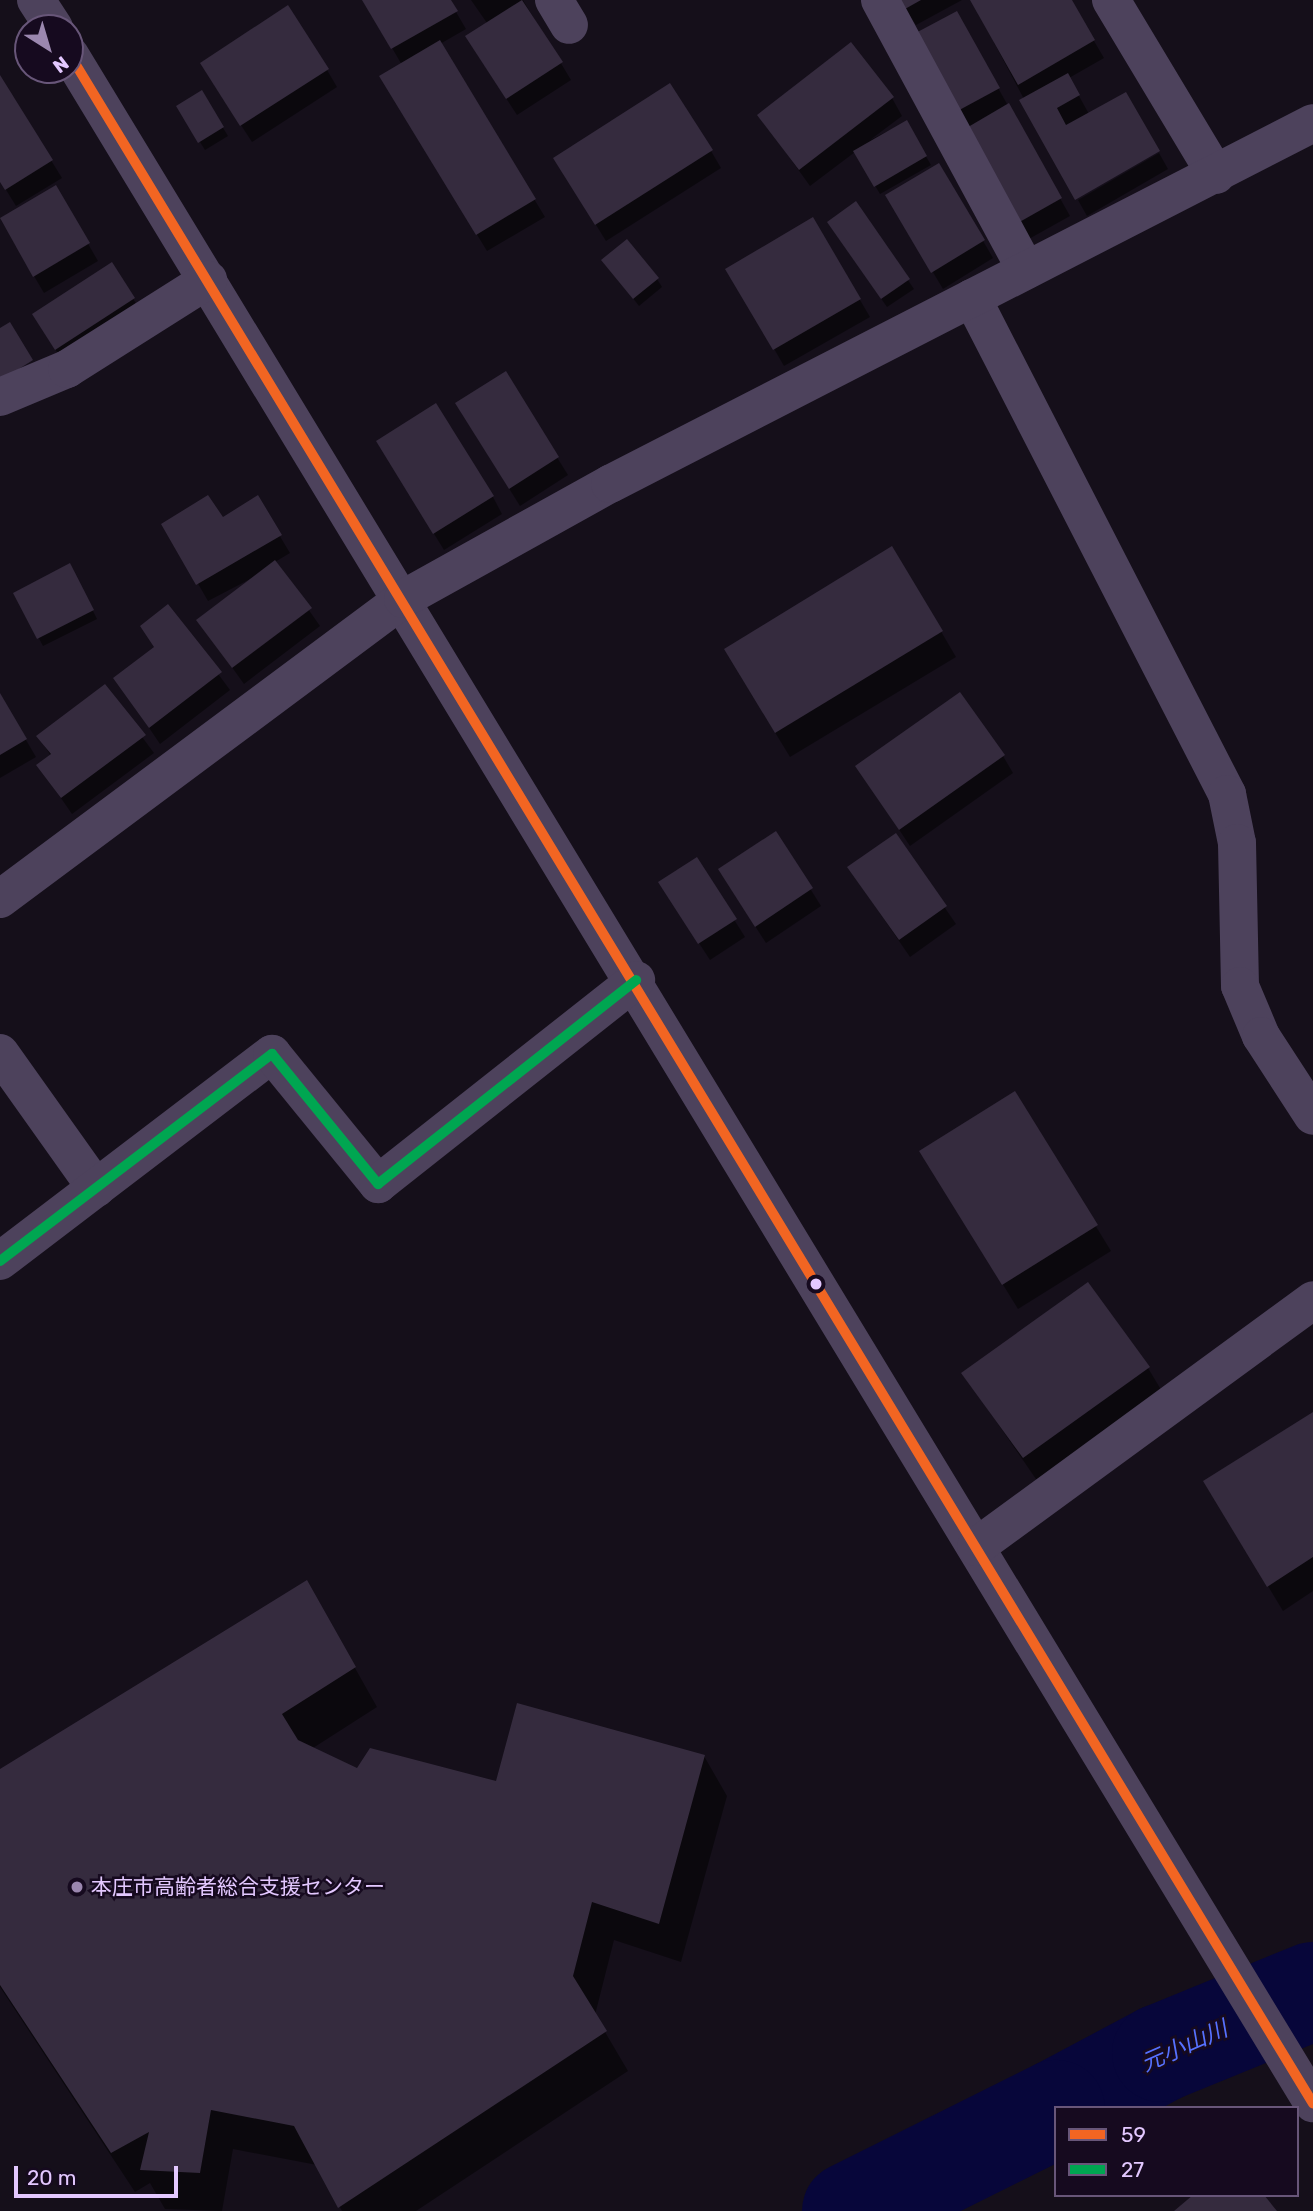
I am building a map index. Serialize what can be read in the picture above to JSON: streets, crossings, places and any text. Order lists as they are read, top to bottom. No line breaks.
{"water":["元小山川"],"places":["本庄市高齢者総合支援センター"],"lines":["transit line 59","transit line 27"],"legend":["59","27"],"scale_bar":"20 m","north":"bottom right"}
